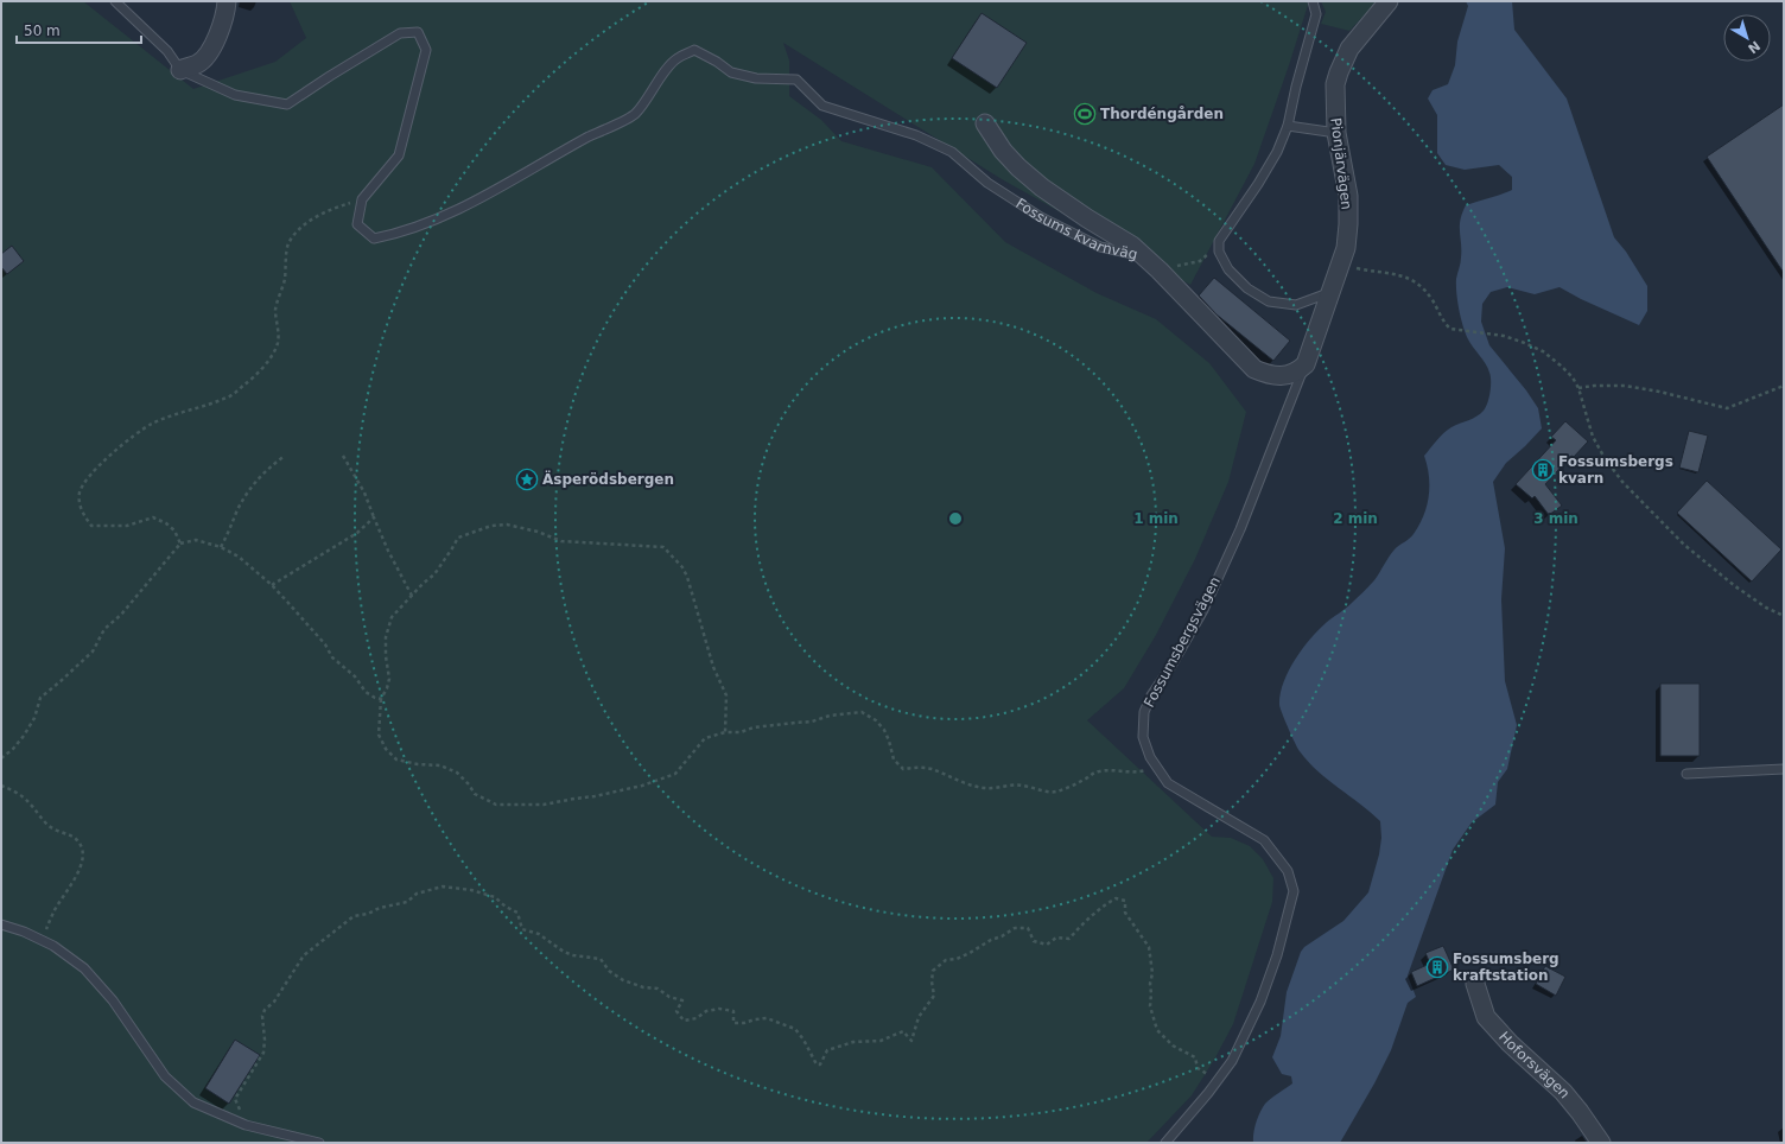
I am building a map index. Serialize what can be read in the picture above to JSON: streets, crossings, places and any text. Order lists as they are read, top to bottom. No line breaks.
{"streets":{"street":["Pionjärvägen","Fossums kvarnväg","Hoforsvägen"],"lane":["Fossumsbergsvägen"]},"crossings":[["Pionjärvägen","Fossums kvarnväg"],["Pionjärvägen","Fossumsbergsvägen"],["Fossums kvarnväg","Fossumsbergsvägen"]],"places":{"sports":["Thordéngården"],"building":["Fossumsbergs kvarn","Fossumsberg kraftstation"],"place":["Äsperödsbergen"]},"scale_bar":"50 m","north":"bottom right","rings":["1 min","2 min","3 min"]}
